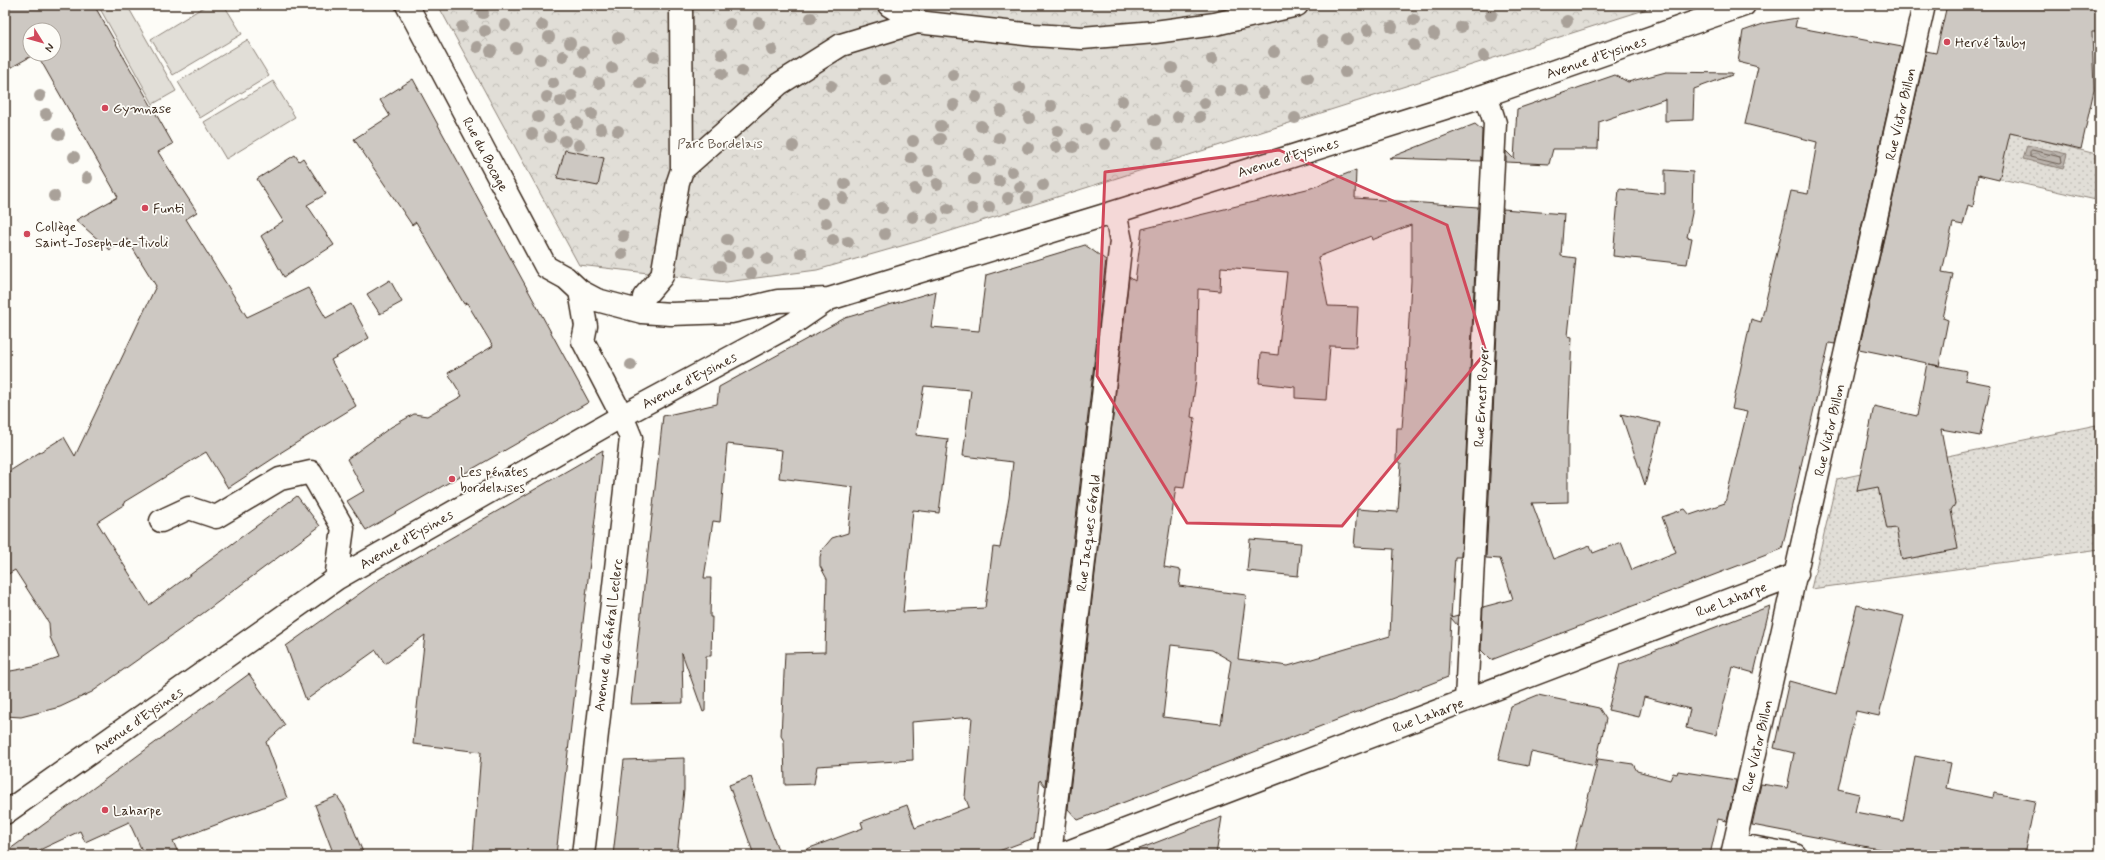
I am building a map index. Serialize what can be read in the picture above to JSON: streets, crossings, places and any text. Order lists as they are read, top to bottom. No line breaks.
{"streets":{"street":["Avenue d'Eysines","Rue Victor Billon","Rue du Bocage","Rue Ernest Royer","Rue Jacques Gérald","Rue Laharpe","Avenue du Général Leclerc"]},"crossings":[["Avenue d'Eysines","Rue du Bocage"],["Avenue d'Eysines","Rue Ernest Royer"],["Avenue d'Eysines","Rue Jacques Gérald"],["Avenue d'Eysines","Avenue du Général Leclerc"],["Rue Victor Billon","Rue Laharpe"],["Rue Ernest Royer","Rue Laharpe"]],"parks":["Parc Bordelais"],"places":["Hervé Tauby","Gymnase","Funti","Collège Saint-Joseph-de-Tivoli","Les pénates bordelaises","Laharpe"],"north":"bottom right"}
